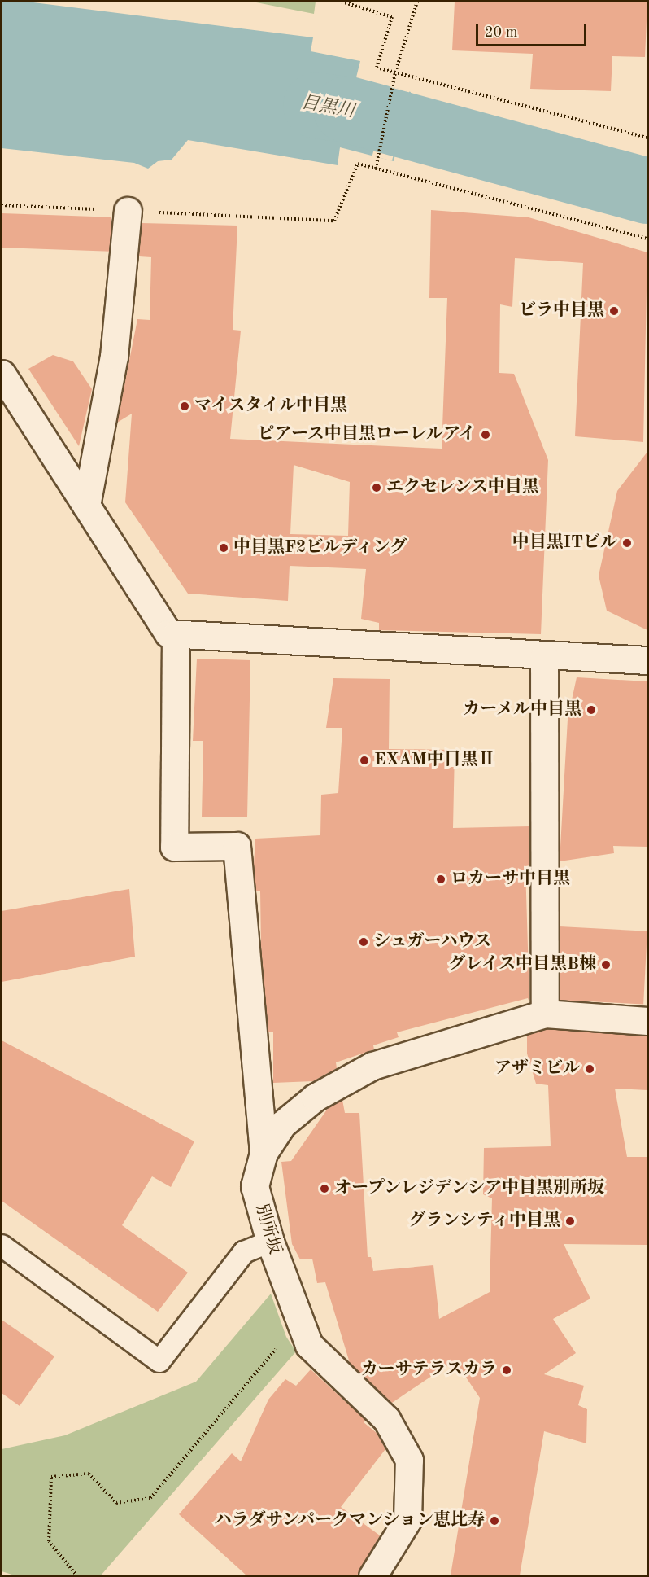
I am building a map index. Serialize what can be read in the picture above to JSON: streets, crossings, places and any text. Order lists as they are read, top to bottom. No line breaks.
{"streets":{"street":["別所坂"]},"water":["目黒川"],"places":["ビラ中目黒","マイスタイル中目黒","ピアース中目黒ローレルアイ","エクセレンス中目黒","中目黒ITビル","中目黒F2ビルディング","カーメル中目黒","EXAM中目黒Ⅱ","ロカーサ中目黒","シュガーハウス","グレイス中目黒B棟","アザミビル","オープンレジデンシア中目黒別所坂","グランシティ中目黒","カーサテラスカラ","ハラダサンパークマンション恵比寿"],"scale_bar":"20 m"}
